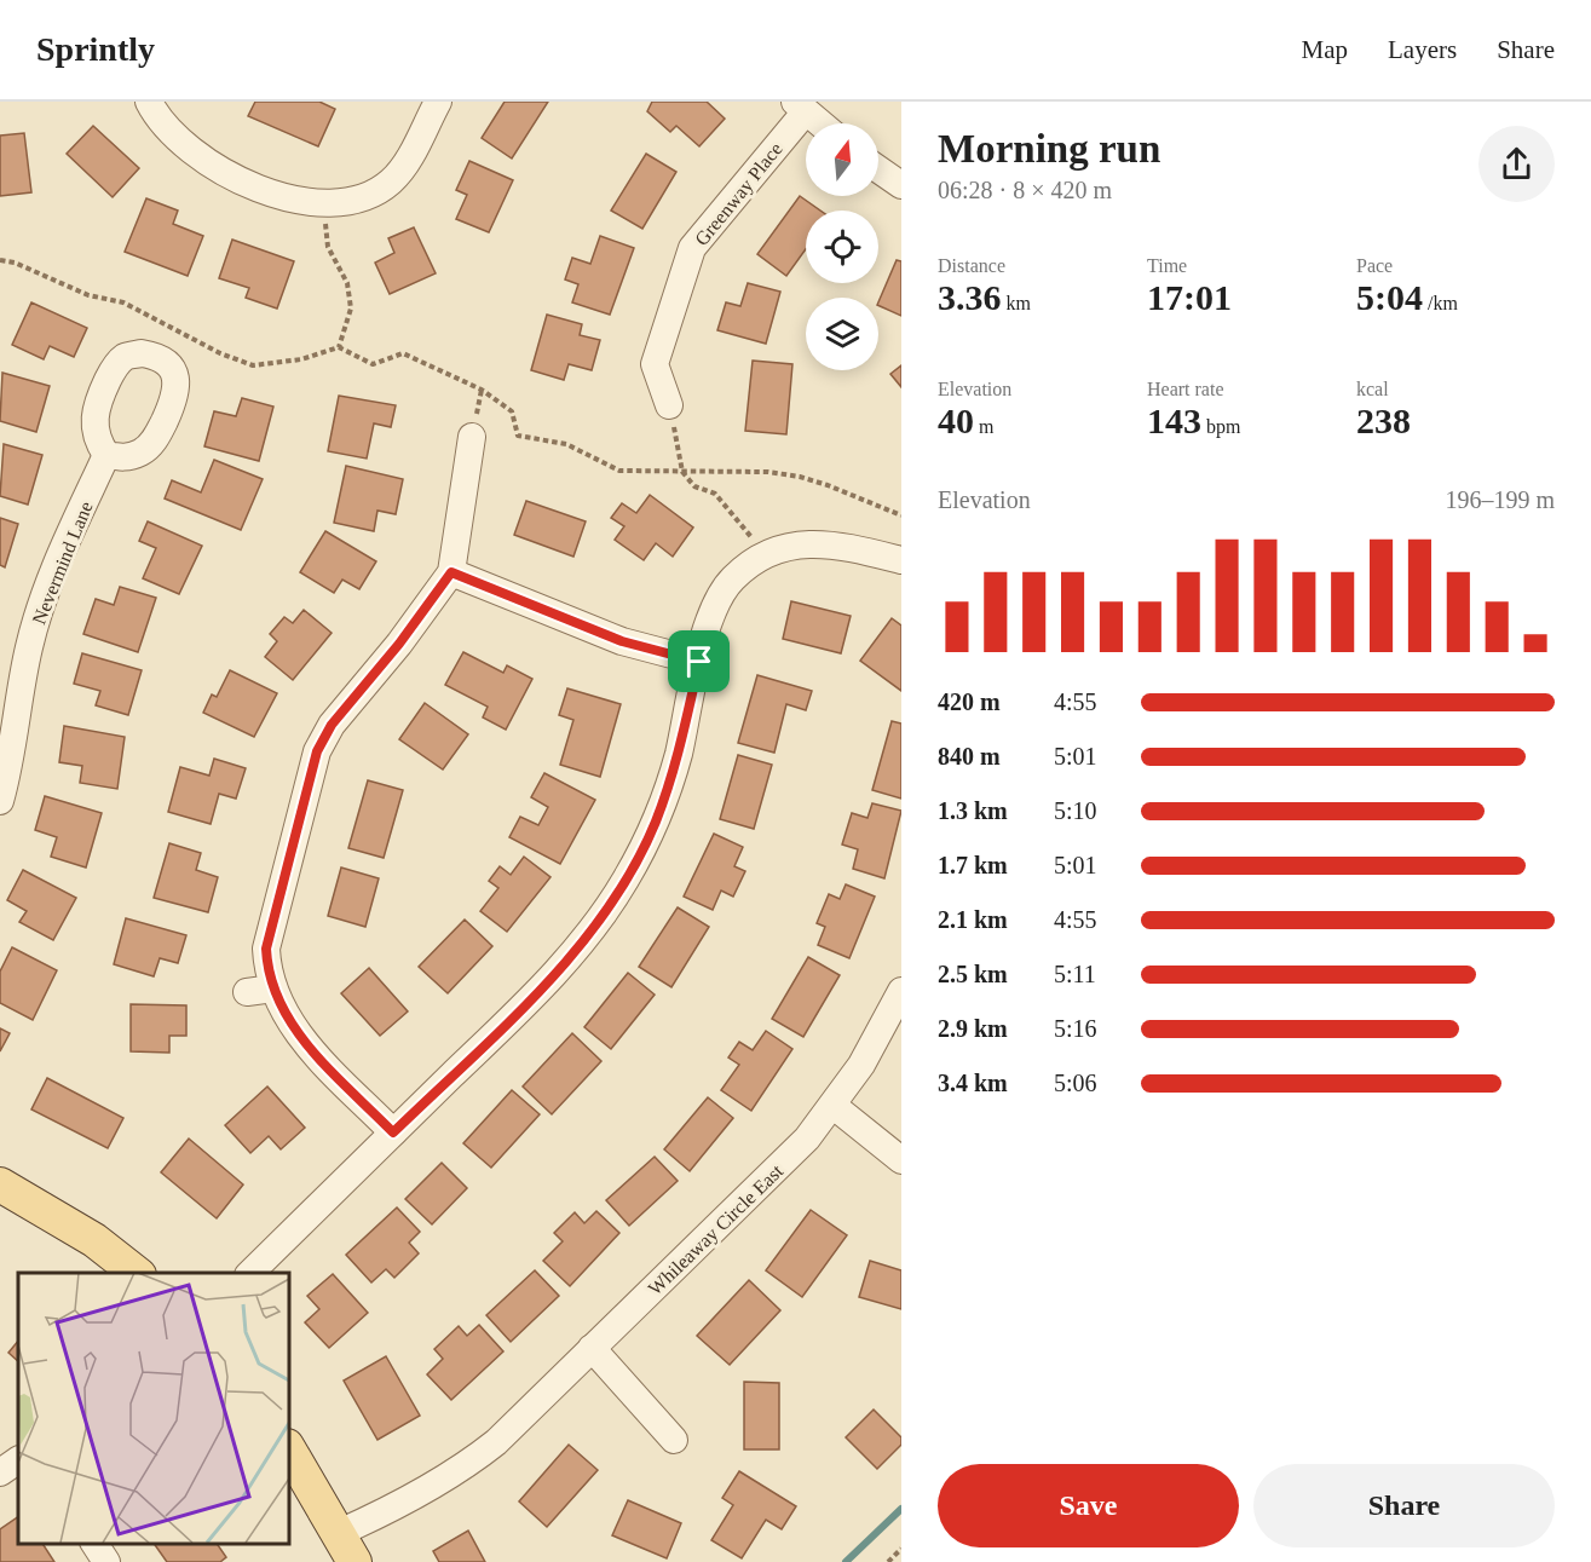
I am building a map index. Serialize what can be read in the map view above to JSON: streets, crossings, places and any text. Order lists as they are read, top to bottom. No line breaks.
{"streets":{"street":["Greenway Place","Nevermind Lane","Whileaway Circle East"]},"north":"top","page":{"header":"Sprintly","nav":["Map","Layers","Share"],"heading":["Morning run","06:28 · 8 × 420 m"],"stats":[["Distance","3.36 km"],["Time","17:01"],["Pace","5:04 /km"],["Elevation","40 m"],["Heart rate","143 bpm"],["kcal","238"]],"chart":["Elevation","196–199 m"],"list":[{"name":"420 m","note":"4:55"},{"name":"840 m","note":"5:01"},{"name":"1.3 km","note":"5:10"},{"name":"1.7 km","note":"5:01"},{"name":"2.1 km","note":"4:55"},{"name":"2.5 km","note":"5:11"},{"name":"2.9 km","note":"5:16"},{"name":"3.4 km","note":"5:06"}],"buttons":["Save","Share"]}}
